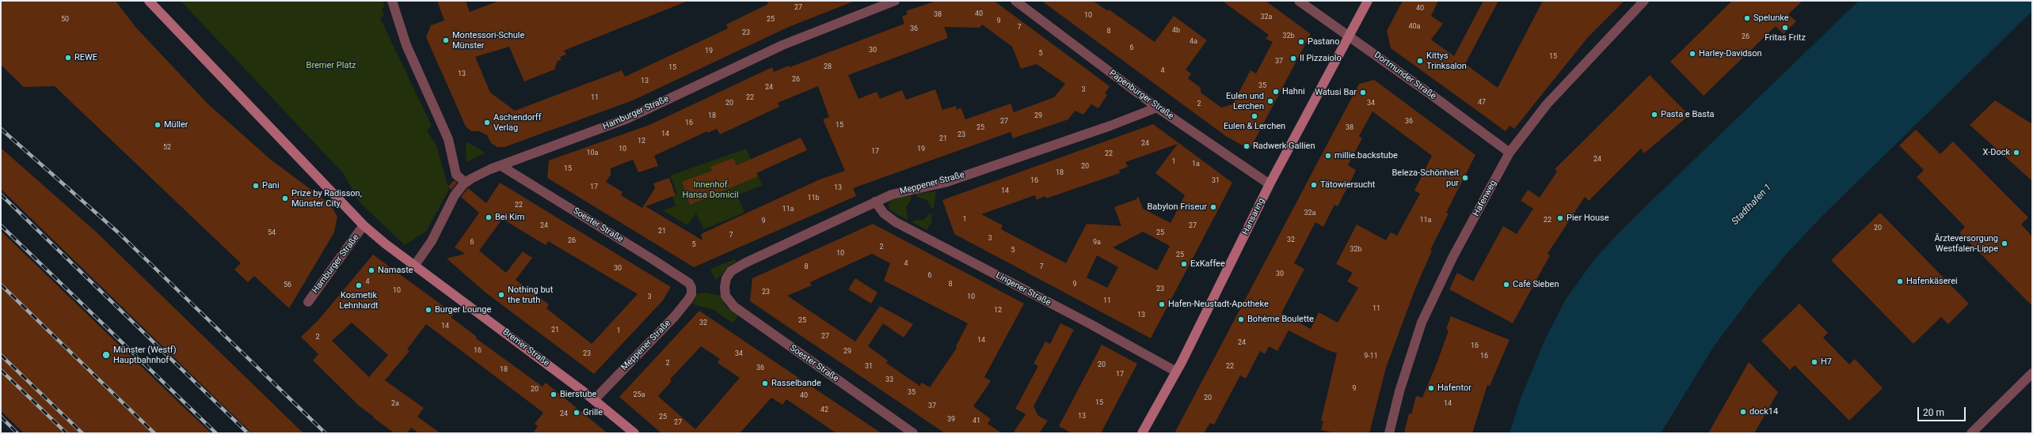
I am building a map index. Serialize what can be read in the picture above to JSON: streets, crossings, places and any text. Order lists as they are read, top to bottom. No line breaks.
{"streets":{"street":["Dortmunder Straße","Papenburger Straße","Hamburger Straße","Meppener Straße","Hafenweg","Hansaring","Soester Straße","Lingener Straße","Bremer Straße"]},"crossings":[["Dortmunder Straße","Hafenweg"],["Dortmunder Straße","Hansaring"],["Papenburger Straße","Meppener Straße"],["Papenburger Straße","Hansaring"],["Hamburger Straße","Soester Straße"],["Hamburger Straße","Bremer Straße"],["Meppener Straße","Soester Straße"],["Meppener Straße","Lingener Straße"],["Meppener Straße","Bremer Straße"],["Hansaring","Lingener Straße"]],"water":["Stadthafen 1"],"parks":["Bremer Platz","Innenhof Hansa Domicil"],"places":["Spelunke","Fritas Fritz","Montessori-Schule Münster","Pastano","Harley-Davidson","REWE","Il Pizzaiolo","Kittys Trinksalon","Hahni","Watusi Bar","Eulen und Lerchen","Pasta e Basta","Eulen & Lerchen","Aschendorff Verlag","Müller","Radwerk Gallien","X-Dock","millie.backstube","Beleza-Schönheit pur","Tätowiersucht","Pani","Prize by Radisson, Münster City","Babylon Friseur","Bei Kim","Pier House","Ärzteversorgung Westfalen-Lippe","ExKaffee","Namaste","Hafenkäserei","Café Sieben","Kosmetik Lehnhardt","Nothing but the truth","Hafen-Neustadt-Apotheke","Burger Lounge","Bohème Boulette","Münster (Westf) Hauptbahnhof","H7","Rasselbande","Hafentor","Bierstube","dock14","Grille"],"house_numbers":["27","40","40","38","10","32a","50","25","9","40a","7","36","4b","8","23","32b","26","4a","6","30","19","5","15","37","28","15","4","13","26","13","35","24","3","11","22","47","20","34","2","18","29","27","36","16","15","25","38","14","23","21","12","24","52","10","19","17","10a","22","24","1","1a","20","15","18","16","31","17","13","14","11b","22","11a","32a","1","11a","22","9","24","27","20","21","54","25","7","3","32","26","6","9a","5","2","32b","5","10","25","4","8","7","30","30","6","4","8","9","56","23","10","23","3","10","11","11","12","13","25","32","14","21","1","27","2","14","24","16","16","29","23","34","9-11","16","2","20","31","22","36","18","17","33","9","20","35","25a","40","20","15","2a","14","37","42","24","13","25","39","41","27"],"scale_bar":"20 m"}
